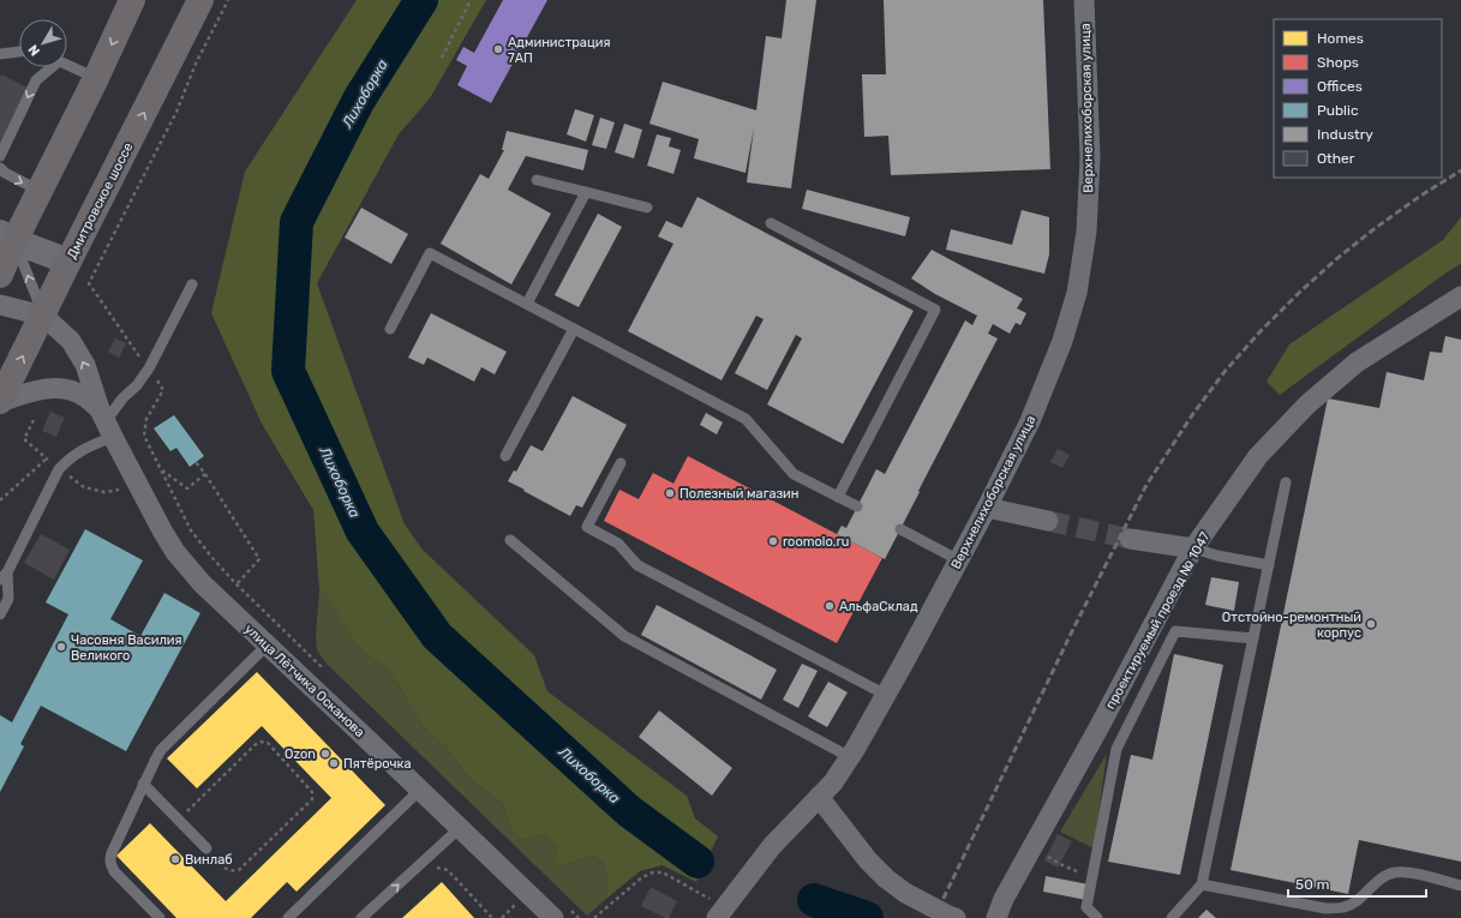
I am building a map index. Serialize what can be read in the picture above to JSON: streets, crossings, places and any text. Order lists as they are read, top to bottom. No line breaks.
{"streets":{"main road":["Дмитровское шоссе"],"street":["Верхнелихоборская улица","проектируемый проезд № 1047","улица Лётчика Осканова"]},"crossings":[["Дмитровское шоссе","улица Лётчика Осканова"]],"water":["Лихоборка"],"places":["Администрация 7АП","Полезный магазин","roomolo.ru","АльфаСклад","Отстойно-ремонтный корпус","Часовня Василия Великого","Ozon","Пятёрочка","Винлаб"],"legend":["Homes","Shops","Offices","Public","Industry","Other"],"scale_bar":"50 m","north":"bottom left"}
